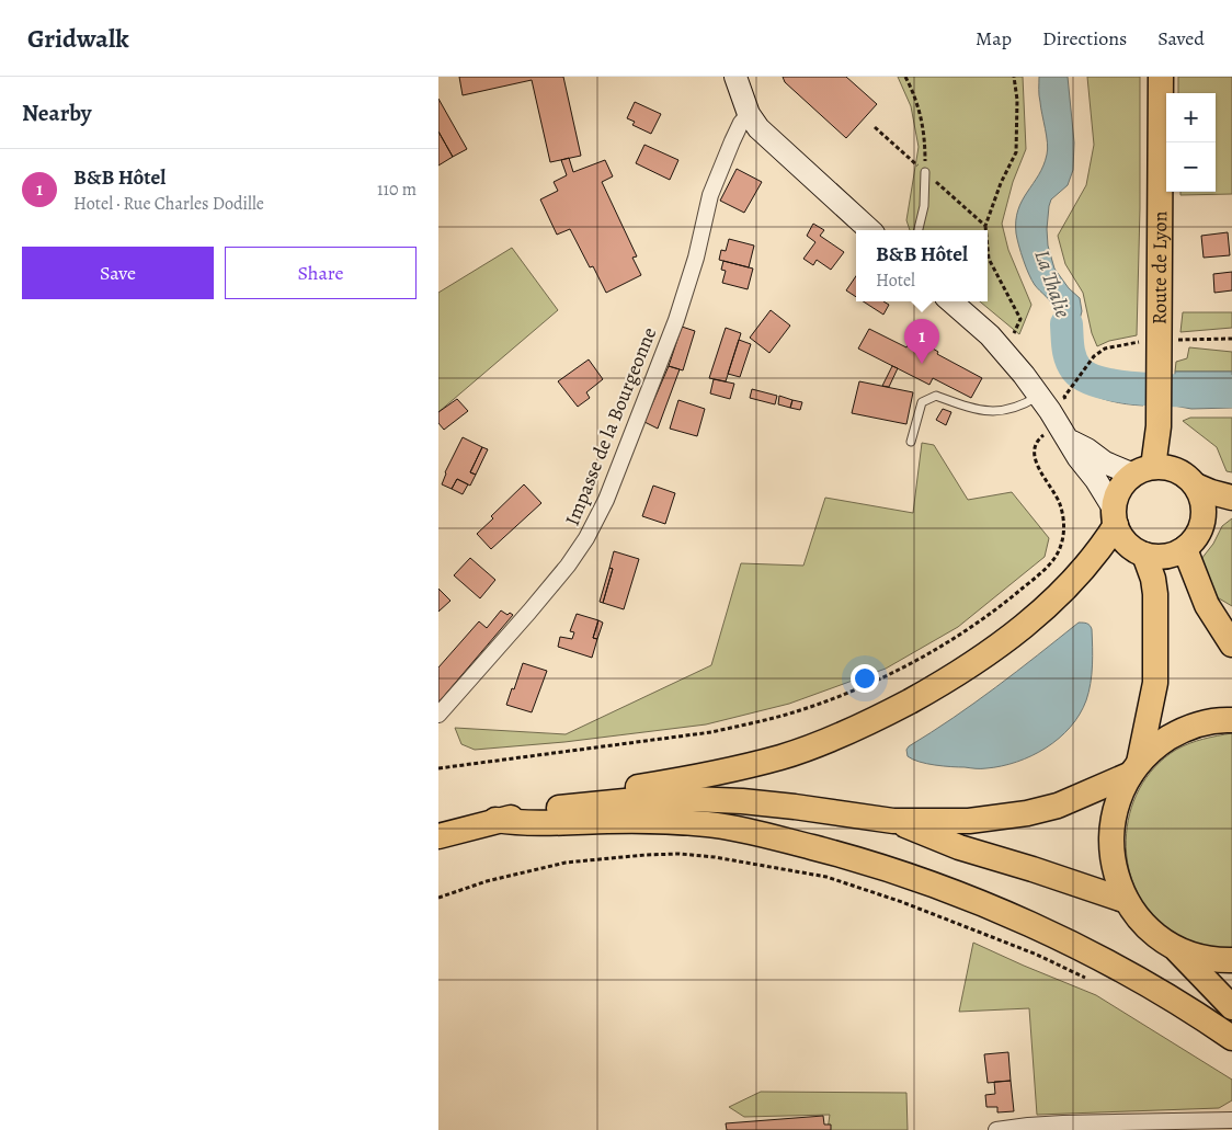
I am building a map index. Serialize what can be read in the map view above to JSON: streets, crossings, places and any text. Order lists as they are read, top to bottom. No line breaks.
{"streets":{"main road":["Route de Lyon"],"street":["Impasse de la Bourgeonne"]},"water":["La Thalie"],"page":{"header":"Gridwalk","nav":["Map","Directions","Saved"],"heading":"Nearby","map_buttons":["+","−"],"list":[{"mark":"1","name":"B&B Hôtel","note":"Hotel · Rue Charles Dodille","value":"110 m"}],"buttons":["Save","Share"],"popup":["B&B Hôtel","Hotel"],"pins":"1"}}
